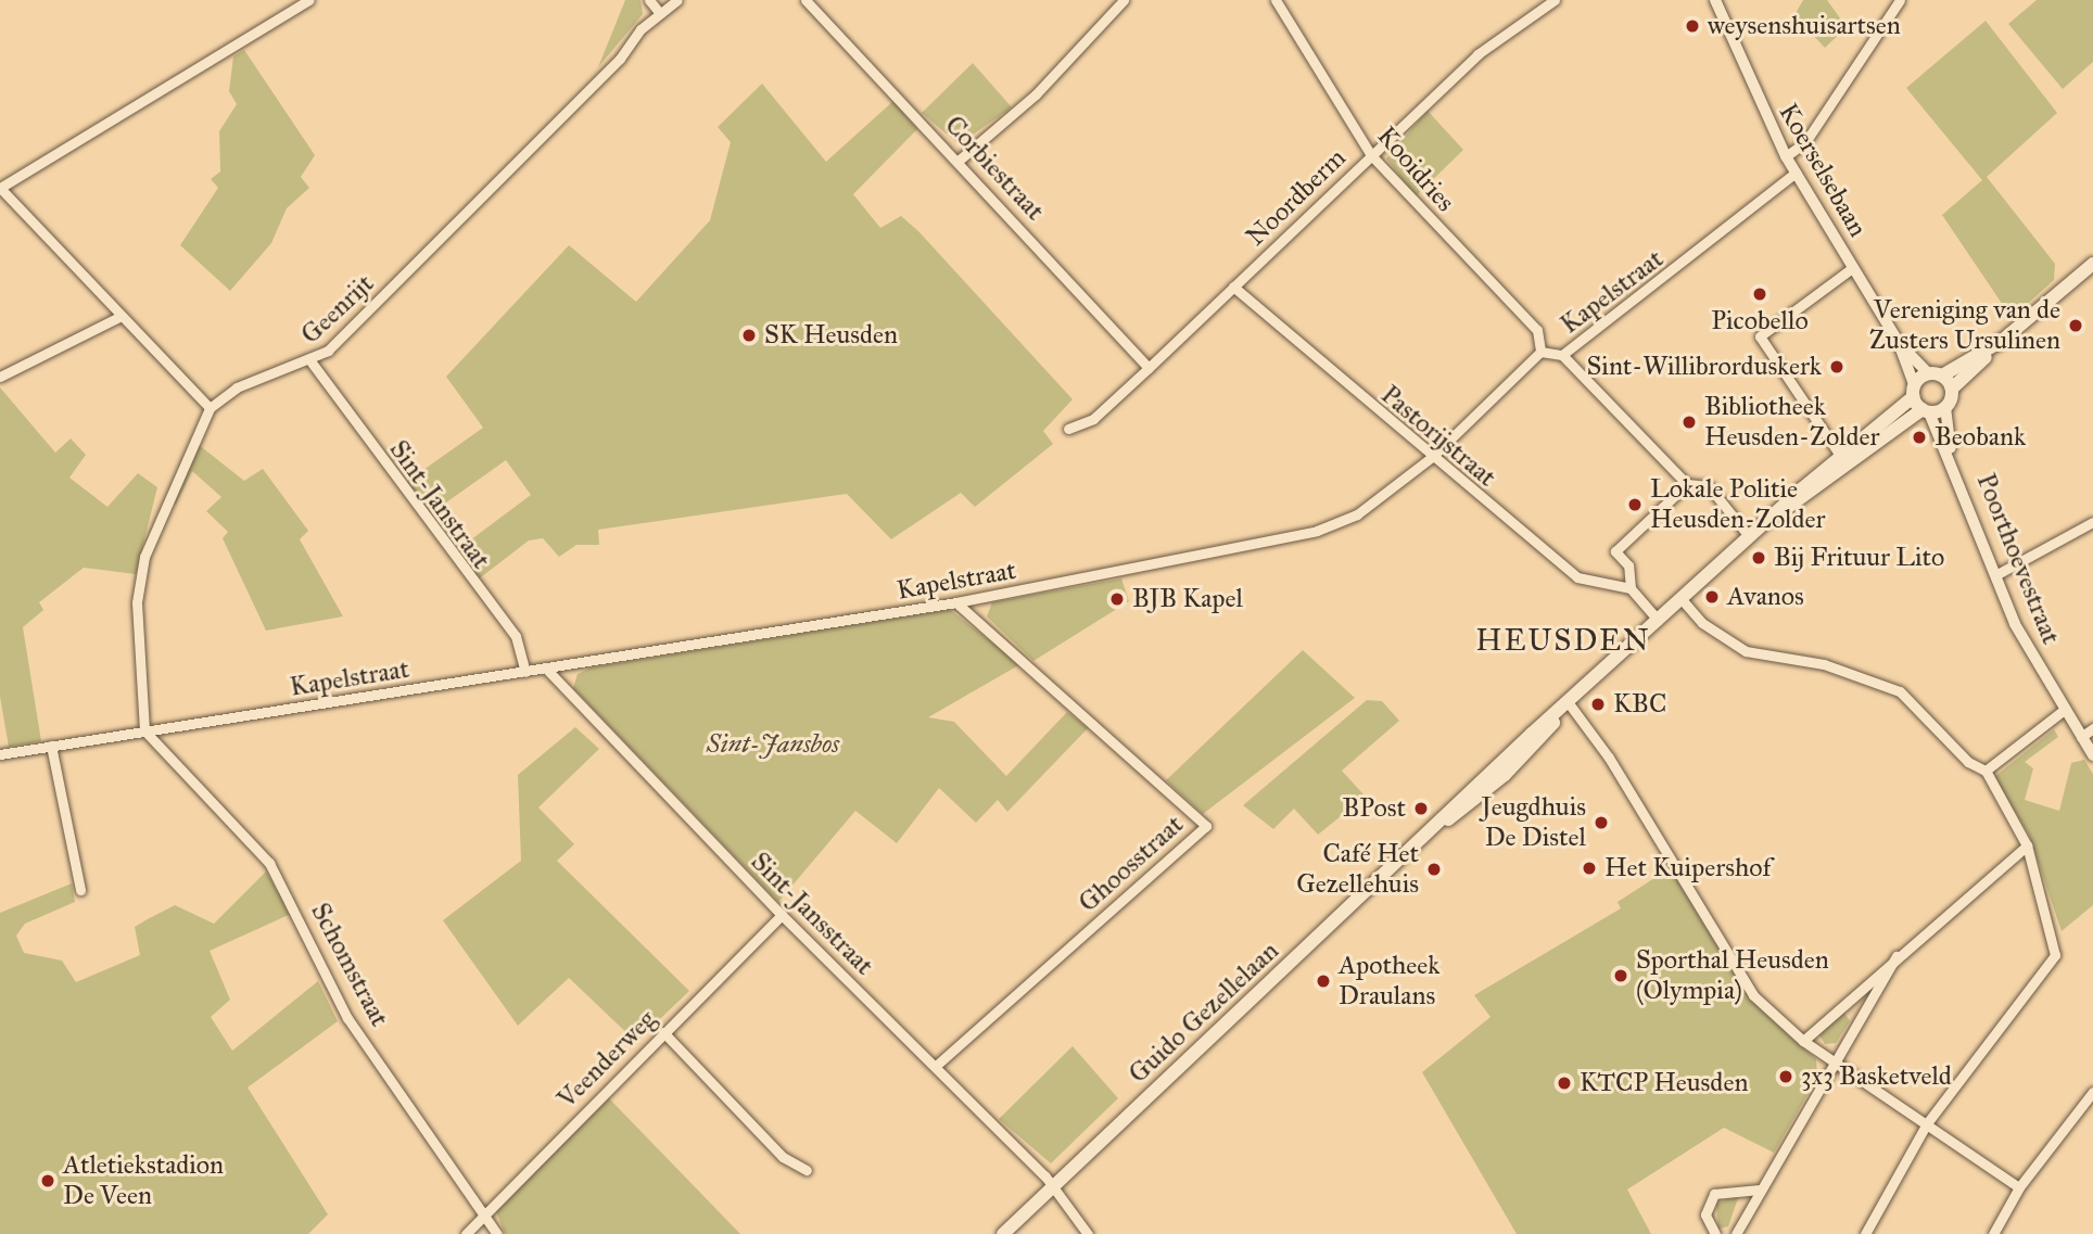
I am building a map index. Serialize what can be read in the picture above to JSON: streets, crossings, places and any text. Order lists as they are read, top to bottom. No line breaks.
{"streets":{"main road":["Guido Gezellelaan"],"street":["Corbiestraat","Kooidries","Koerselsebaan","Noordberm","Kapelstraat","Geenrijt","Pastorijstraat","Sint-Janstraat","Poorthoevestraat","Ghoosstraat","Sint-Jansstraat","Schomstraat","Veenderweg"]},"crossings":[["Corbiestraat","Noordberm"],["Kooidries","Noordberm"],["Kooidries","Kapelstraat"],["Koerselsebaan","Kapelstraat"],["Noordberm","Pastorijstraat"],["Kapelstraat","Pastorijstraat"],["Kapelstraat","Sint-Janstraat"],["Kapelstraat","Ghoosstraat"],["Kapelstraat","Sint-Jansstraat"],["Kapelstraat","Schomstraat"],["Geenrijt","Sint-Janstraat"],["Ghoosstraat","Sint-Jansstraat"],["Sint-Jansstraat","Guido Gezellelaan"],["Sint-Jansstraat","Veenderweg"],["Schomstraat","Veenderweg"]],"districts":["HEUSDEN"],"parks":["Sint-Jansbos"],"places":["weysenshuisartsen","Picobello","Vereniging van de Zusters Ursulinen","SK Heusden","Sint-Willibrorduskerk","Bibliotheek Heusden-Zolder","Beobank","Lokale Politie Heusden-Zolder","Bij Frituur Lito","Avanos","BJB Kapel","KBC","BPost","Jeugdhuis De Distel","Het Kuipershof","Café Het Gezellehuis","Sporthal Heusden (Olympia)","Apotheek Draulans","3x3 Basketveld","KTCP Heusden","Atletiekstadion De Veen"]}
